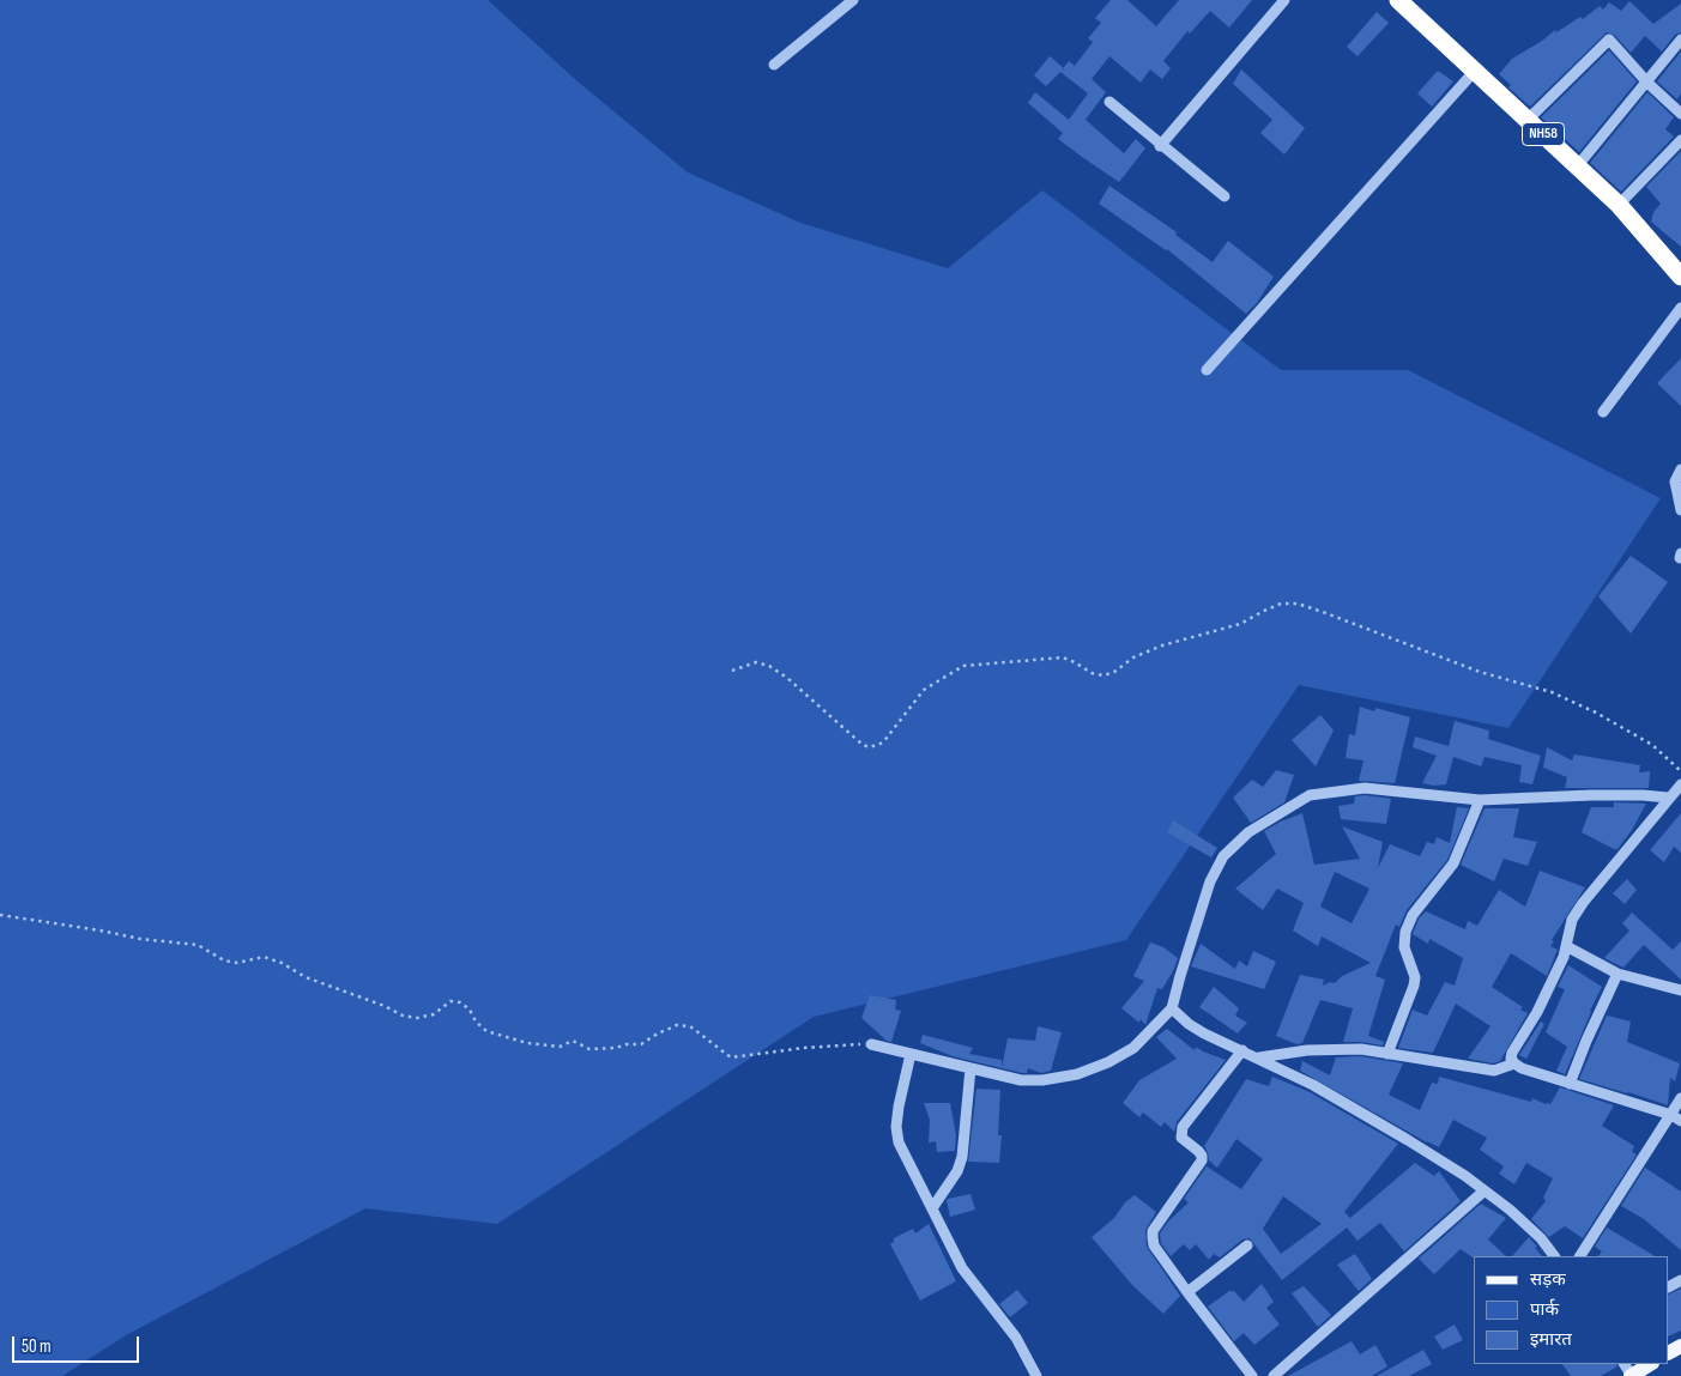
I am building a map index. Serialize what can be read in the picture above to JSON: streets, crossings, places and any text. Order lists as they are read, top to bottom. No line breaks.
{"streets":{"highway":["NH58"]},"legend":["सड़क","पार्क","इमारत"],"scale_bar":"50 m"}
